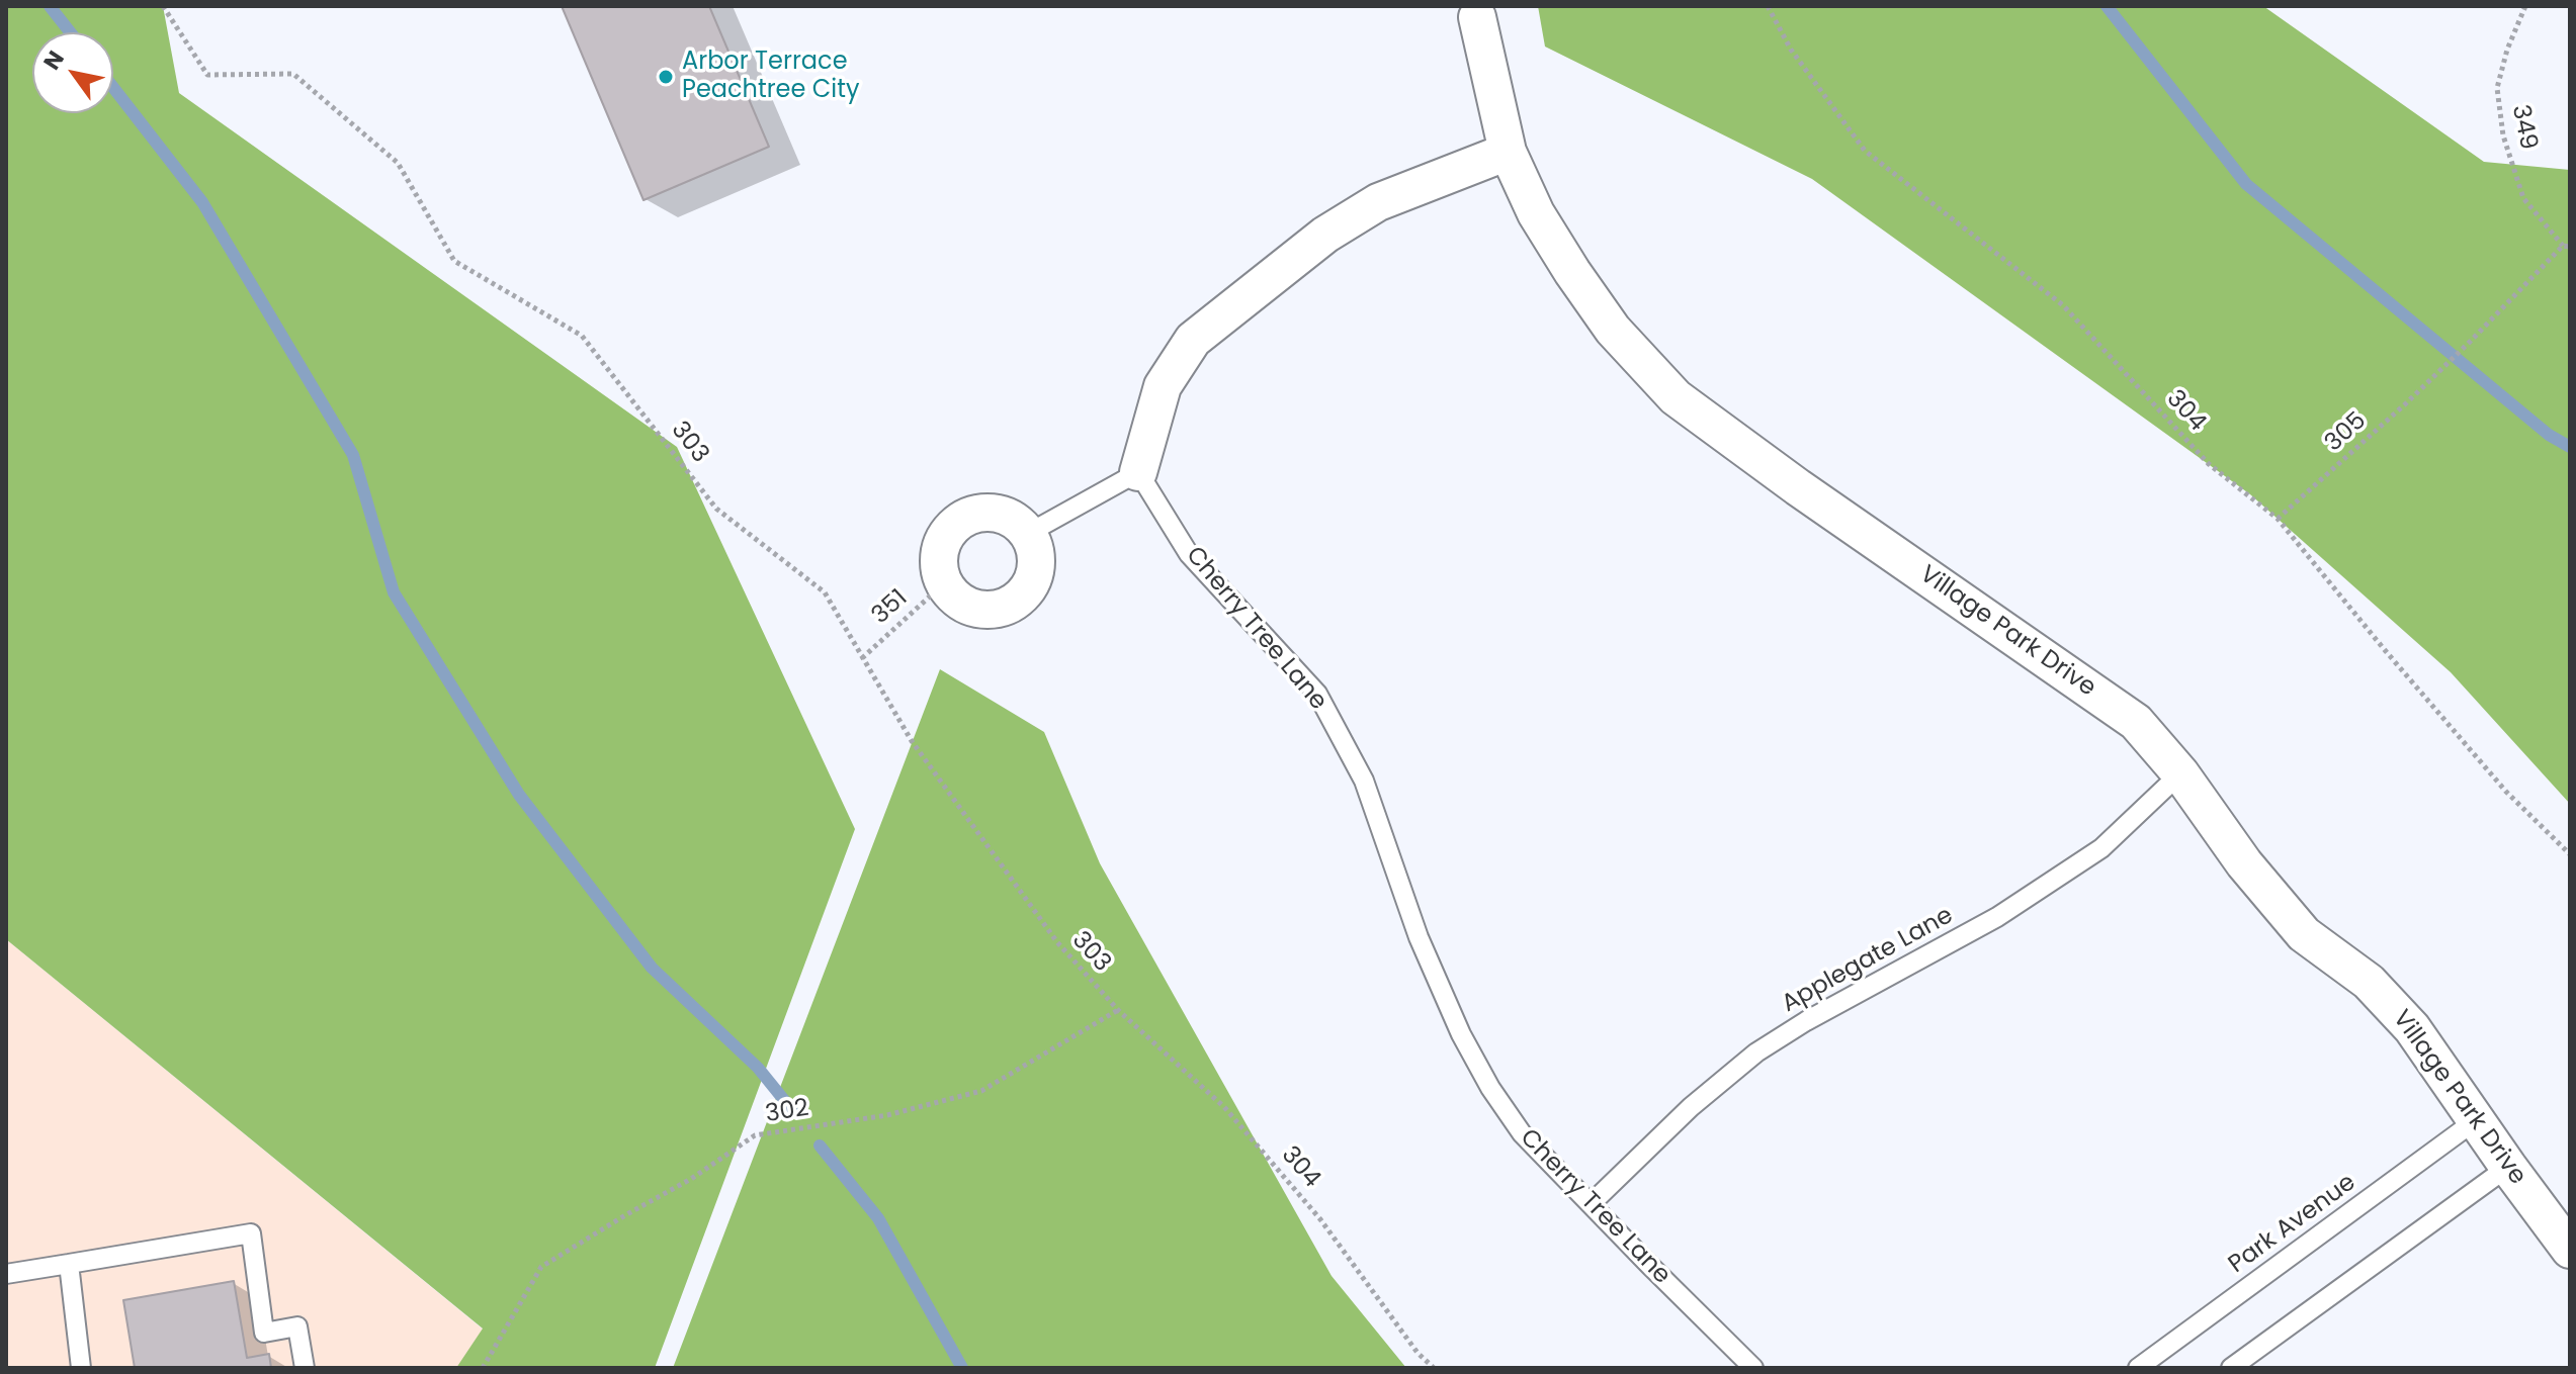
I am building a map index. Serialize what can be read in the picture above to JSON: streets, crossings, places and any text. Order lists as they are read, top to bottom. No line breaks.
{"streets":{"street":["Village Park Drive"],"lane":["Cherry Tree Lane","Applegate Lane","Park Avenue"],"path":["349","304","305","303","351","302"]},"crossings":[["349","305"],["304","305"],["304","303"],["304","302"],["303","351"],["303","302"],["Cherry Tree Lane","Applegate Lane"],["Village Park Drive","Applegate Lane"],["Village Park Drive","Park Avenue"]],"places":["Arbor Terrace Peachtree City"],"north":"top left"}
